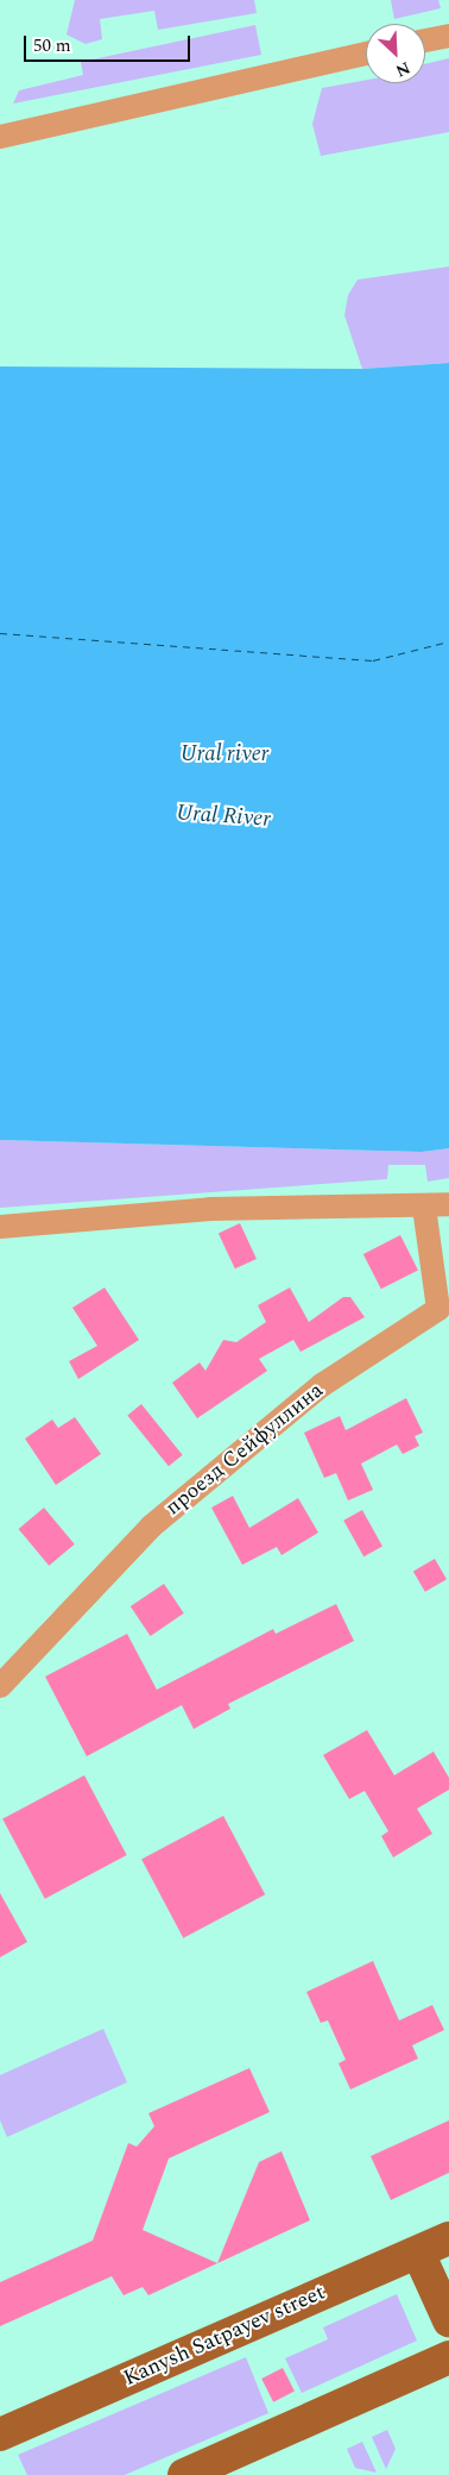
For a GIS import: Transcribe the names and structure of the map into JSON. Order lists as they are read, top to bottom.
{
  "streets": {
    "main road": ["Kanysh Satpayev street"],
    "street": ["проезд Сейфуллина"]
  },
  "water": ["Ural river", "Ural River"],
  "scale_bar": "50 m",
  "north": "bottom right"
}
